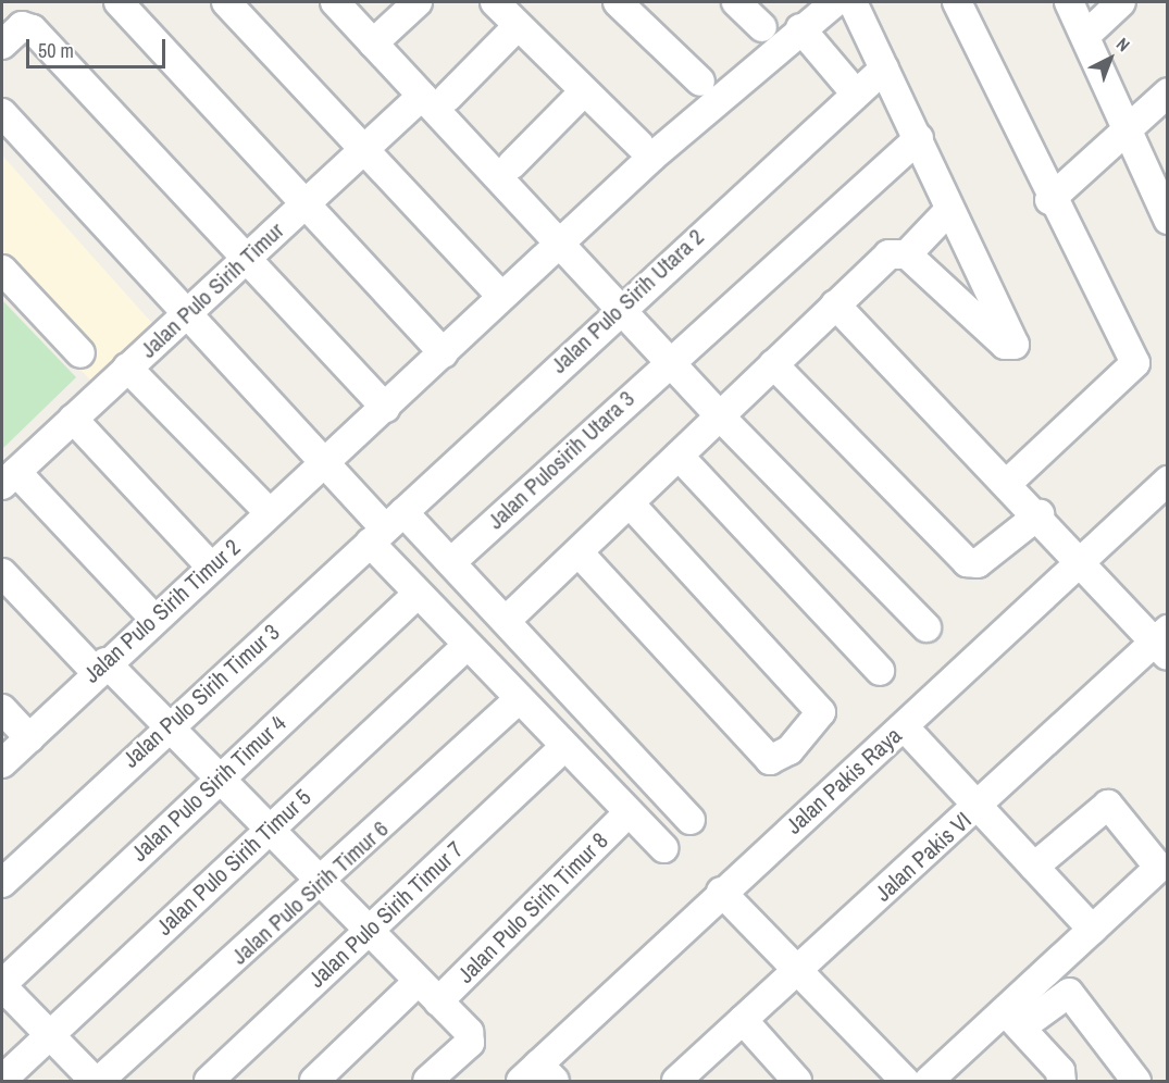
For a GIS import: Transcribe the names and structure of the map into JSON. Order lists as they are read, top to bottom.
{
  "streets": {
    "street": [
      "Jalan Pulo Sirih Timur",
      "Jalan Pulo Sirih Utara 2",
      "Jalan Pulosirih Utara 3",
      "Jalan Pulo Sirih Timur 2",
      "Jalan Pulo Sirih Timur 3",
      "Jalan Pakis Raya",
      "Jalan Pulo Sirih Timur 4",
      "Jalan Pakis VI",
      "Jalan Pulo Sirih Timur 5",
      "Jalan Pulo Sirih Timur 6",
      "Jalan Pulo Sirih Timur 8",
      "Jalan Pulo Sirih Timur 7"
    ]
  },
  "crossings": [
    ["Jalan Pulo Sirih Utara 2", "Jalan Pulo Sirih Timur 3"]
  ],
  "scale_bar": "50 m",
  "north": "top right"
}
